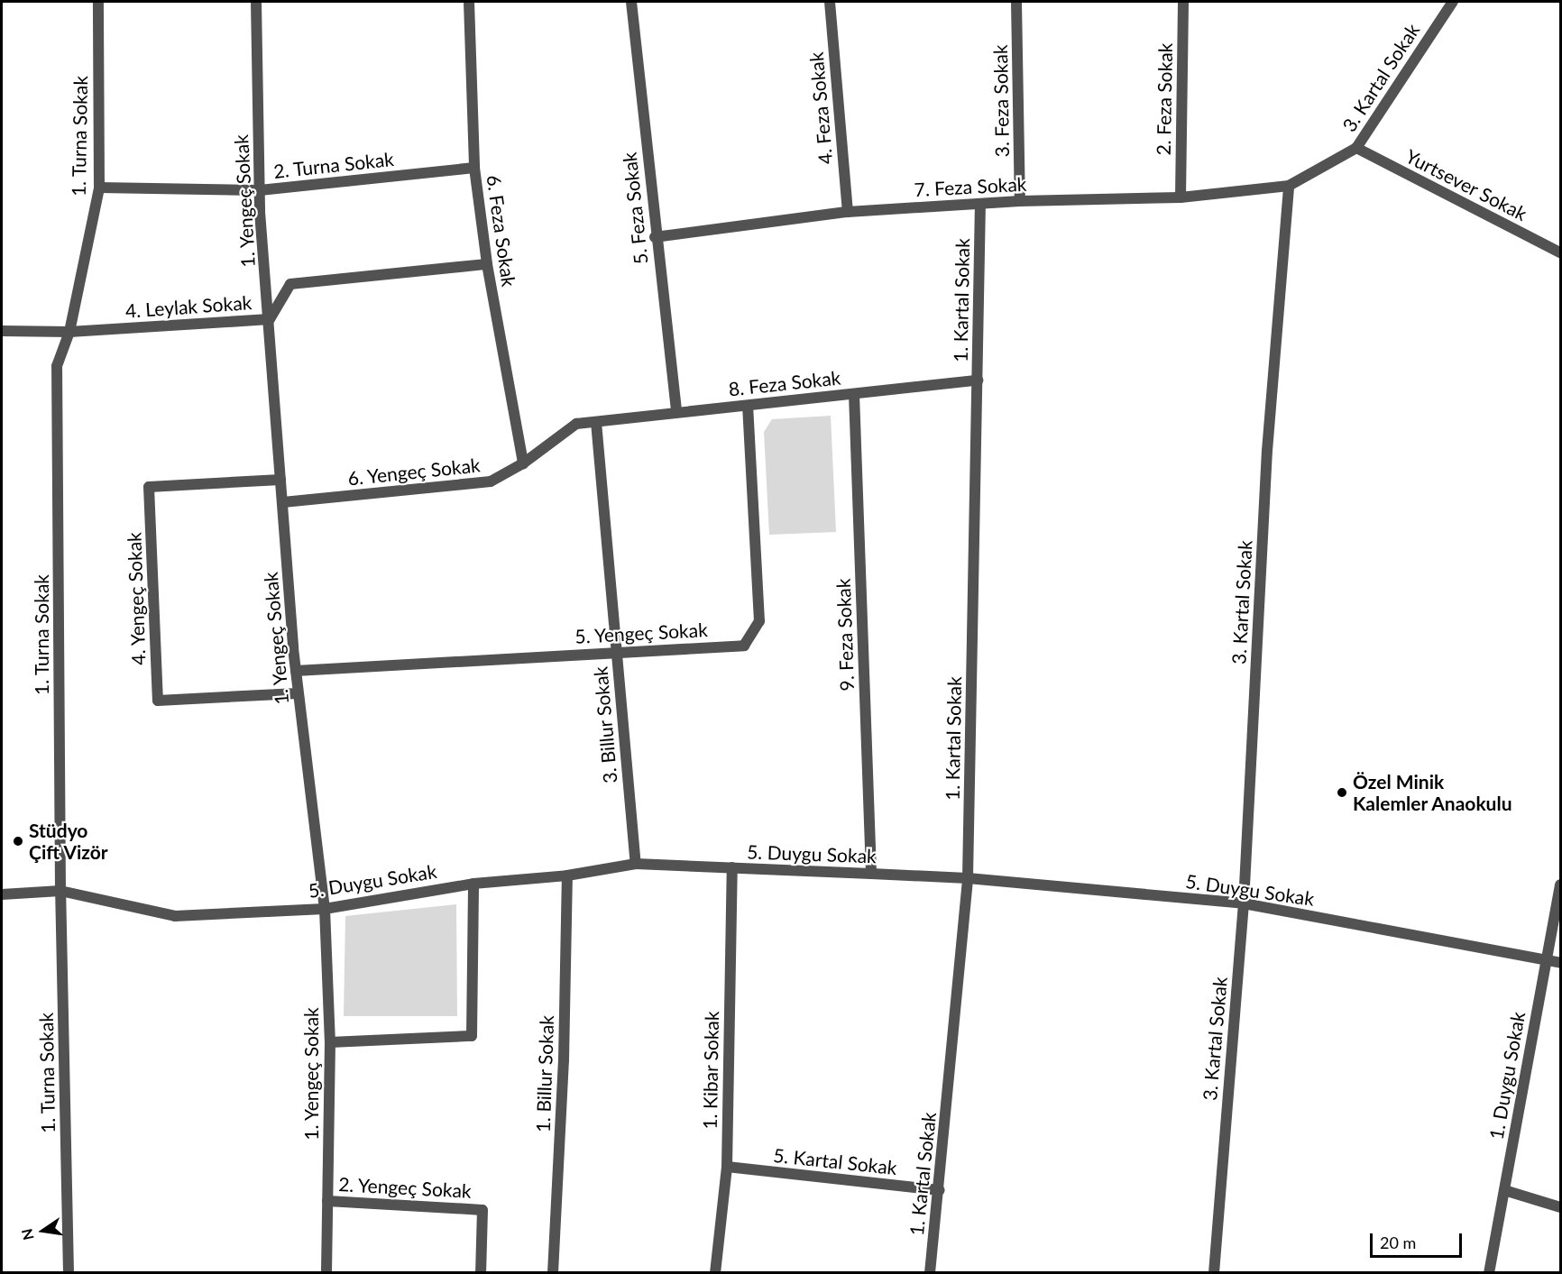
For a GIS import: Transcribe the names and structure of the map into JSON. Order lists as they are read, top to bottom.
{
  "streets": {
    "street": [
      "3. Kartal Sokak",
      "2. Feza Sokak",
      "3. Feza Sokak",
      "4. Feza Sokak",
      "1. Turna Sokak",
      "2. Turna Sokak",
      "Yurtsever Sokak",
      "7. Feza Sokak",
      "1. Yengeç Sokak",
      "5. Feza Sokak",
      "6. Feza Sokak",
      "1. Kartal Sokak",
      "4. Leylak Sokak",
      "8. Feza Sokak",
      "6. Yengeç Sokak",
      "4. Yengeç Sokak",
      "5. Yengeç Sokak",
      "9. Feza Sokak",
      "3. Billur Sokak",
      "5. Duygu Sokak",
      "1. Kibar Sokak",
      "1. Billur Sokak",
      "1. Duygu Sokak",
      "5. Kartal Sokak",
      "2. Yengeç Sokak"
    ]
  },
  "crossings": [
    ["3. Kartal Sokak", "Yurtsever Sokak"],
    ["3. Kartal Sokak", "7. Feza Sokak"],
    ["3. Kartal Sokak", "5. Duygu Sokak"],
    ["2. Feza Sokak", "7. Feza Sokak"],
    ["3. Feza Sokak", "7. Feza Sokak"],
    ["4. Feza Sokak", "7. Feza Sokak"],
    ["1. Turna Sokak", "2. Turna Sokak"],
    ["1. Turna Sokak", "4. Leylak Sokak"],
    ["1. Turna Sokak", "5. Duygu Sokak"],
    ["2. Turna Sokak", "1. Yengeç Sokak"],
    ["2. Turna Sokak", "6. Feza Sokak"],
    ["7. Feza Sokak", "5. Feza Sokak"],
    ["7. Feza Sokak", "1. Kartal Sokak"],
    ["1. Yengeç Sokak", "4. Leylak Sokak"],
    ["1. Yengeç Sokak", "6. Yengeç Sokak"],
    ["1. Yengeç Sokak", "4. Yengeç Sokak"],
    ["1. Yengeç Sokak", "5. Yengeç Sokak"],
    ["1. Yengeç Sokak", "5. Duygu Sokak"],
    ["1. Yengeç Sokak", "2. Yengeç Sokak"],
    ["5. Feza Sokak", "8. Feza Sokak"],
    ["6. Feza Sokak", "4. Leylak Sokak"],
    ["6. Feza Sokak", "6. Yengeç Sokak"],
    ["1. Kartal Sokak", "8. Feza Sokak"],
    ["1. Kartal Sokak", "5. Duygu Sokak"],
    ["1. Kartal Sokak", "5. Kartal Sokak"],
    ["8. Feza Sokak", "6. Yengeç Sokak"],
    ["8. Feza Sokak", "5. Yengeç Sokak"],
    ["8. Feza Sokak", "9. Feza Sokak"],
    ["8. Feza Sokak", "3. Billur Sokak"],
    ["6. Yengeç Sokak", "3. Billur Sokak"],
    ["5. Yengeç Sokak", "3. Billur Sokak"],
    ["9. Feza Sokak", "5. Duygu Sokak"],
    ["3. Billur Sokak", "5. Duygu Sokak"],
    ["5. Duygu Sokak", "1. Kibar Sokak"],
    ["5. Duygu Sokak", "1. Billur Sokak"],
    ["5. Duygu Sokak", "1. Duygu Sokak"],
    ["1. Kibar Sokak", "5. Kartal Sokak"]
  ],
  "places": ["Özel Minik Kalemler Anaokulu", "Stüdyo Çift Vizör"],
  "scale_bar": "20 m",
  "north": "left"
}
